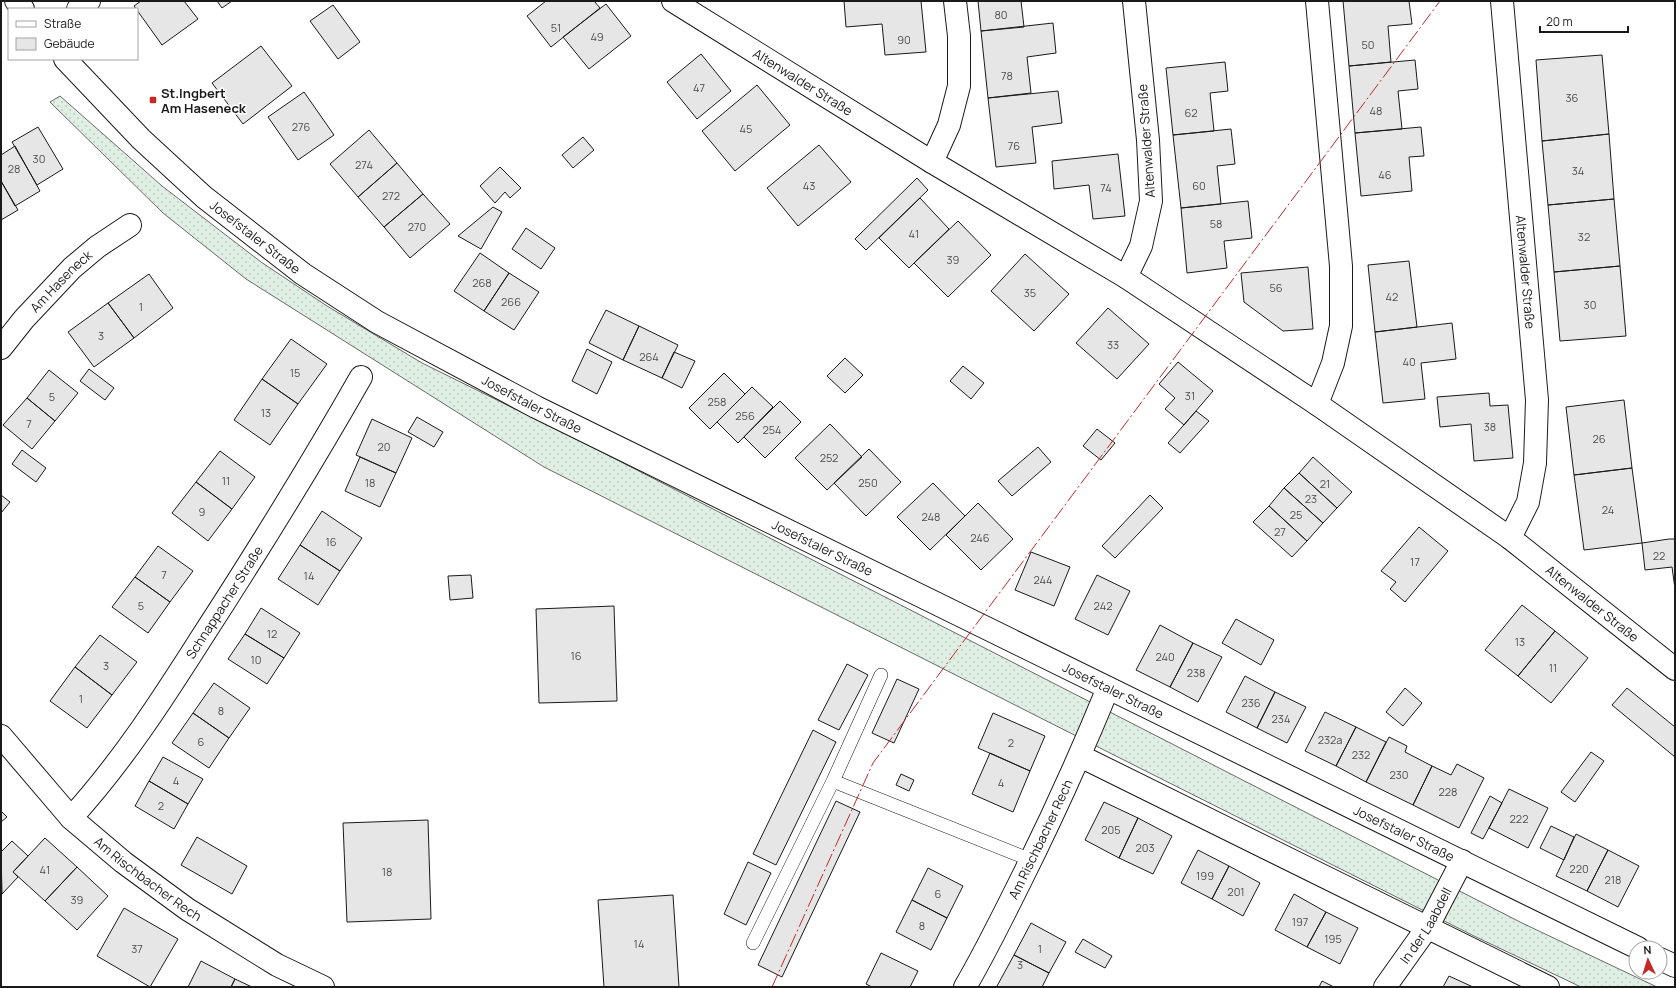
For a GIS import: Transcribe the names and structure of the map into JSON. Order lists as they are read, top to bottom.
{
  "streets": {
    "street": [
      "Altenwalder Straße",
      "Josefstaler Straße",
      "Am Haseneck",
      "Schnappacher Straße",
      "Am Rischbacher Rech",
      "In der Laabdell"
    ]
  },
  "crossings": [
    ["Josefstaler Straße", "Am Rischbacher Rech"],
    ["Josefstaler Straße", "In der Laabdell"],
    ["Schnappacher Straße", "Am Rischbacher Rech"]
  ],
  "places": {
    "transit": ["St.Ingbert Am Haseneck"]
  },
  "house_numbers": [
    "80",
    "51",
    "49",
    "90",
    "50",
    "78",
    "47",
    "36",
    "48",
    "62",
    "276",
    "45",
    "76",
    "30",
    "274",
    "28",
    "34",
    "46",
    "43",
    "60",
    "74",
    "272",
    "58",
    "270",
    "41",
    "32",
    "39",
    "268",
    "56",
    "35",
    "42",
    "266",
    "30",
    "1",
    "3",
    "33",
    "264",
    "40",
    "15",
    "31",
    "5",
    "258",
    "13",
    "256",
    "7",
    "38",
    "254",
    "26",
    "20",
    "252",
    "11",
    "18",
    "250",
    "21",
    "23",
    "24",
    "9",
    "25",
    "248",
    "27",
    "246",
    "16",
    "22",
    "17",
    "7",
    "14",
    "244",
    "5",
    "242",
    "12",
    "13",
    "16",
    "240",
    "10",
    "3",
    "11",
    "238",
    "1",
    "236",
    "8",
    "234",
    "232a",
    "6",
    "2",
    "232",
    "230",
    "4",
    "4",
    "228",
    "2",
    "222",
    "205",
    "203",
    "220",
    "41",
    "18",
    "199",
    "218",
    "201",
    "6",
    "39",
    "197",
    "8",
    "195",
    "14",
    "37",
    "1",
    "3"
  ],
  "legend": ["Straße", "Gebäude"],
  "scale_bar": "20 m",
  "north": "top"
}
